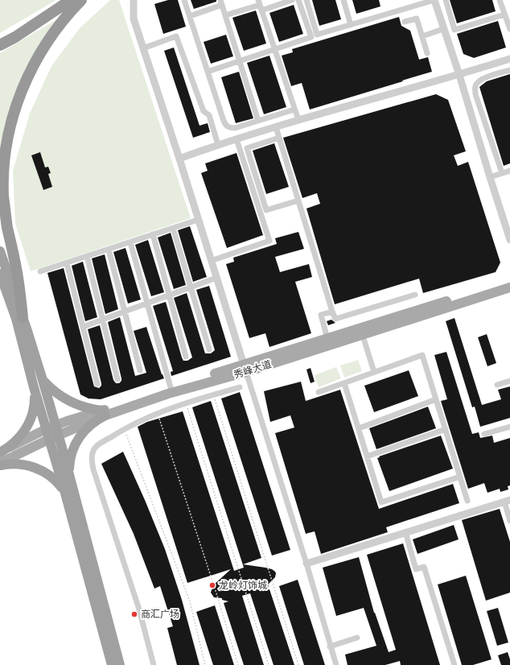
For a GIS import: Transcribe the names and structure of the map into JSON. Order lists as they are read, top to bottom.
{
  "streets": {
    "main road": ["秀峰大道"]
  },
  "places": ["龙岭灯饰城", "商汇广场"]
}
